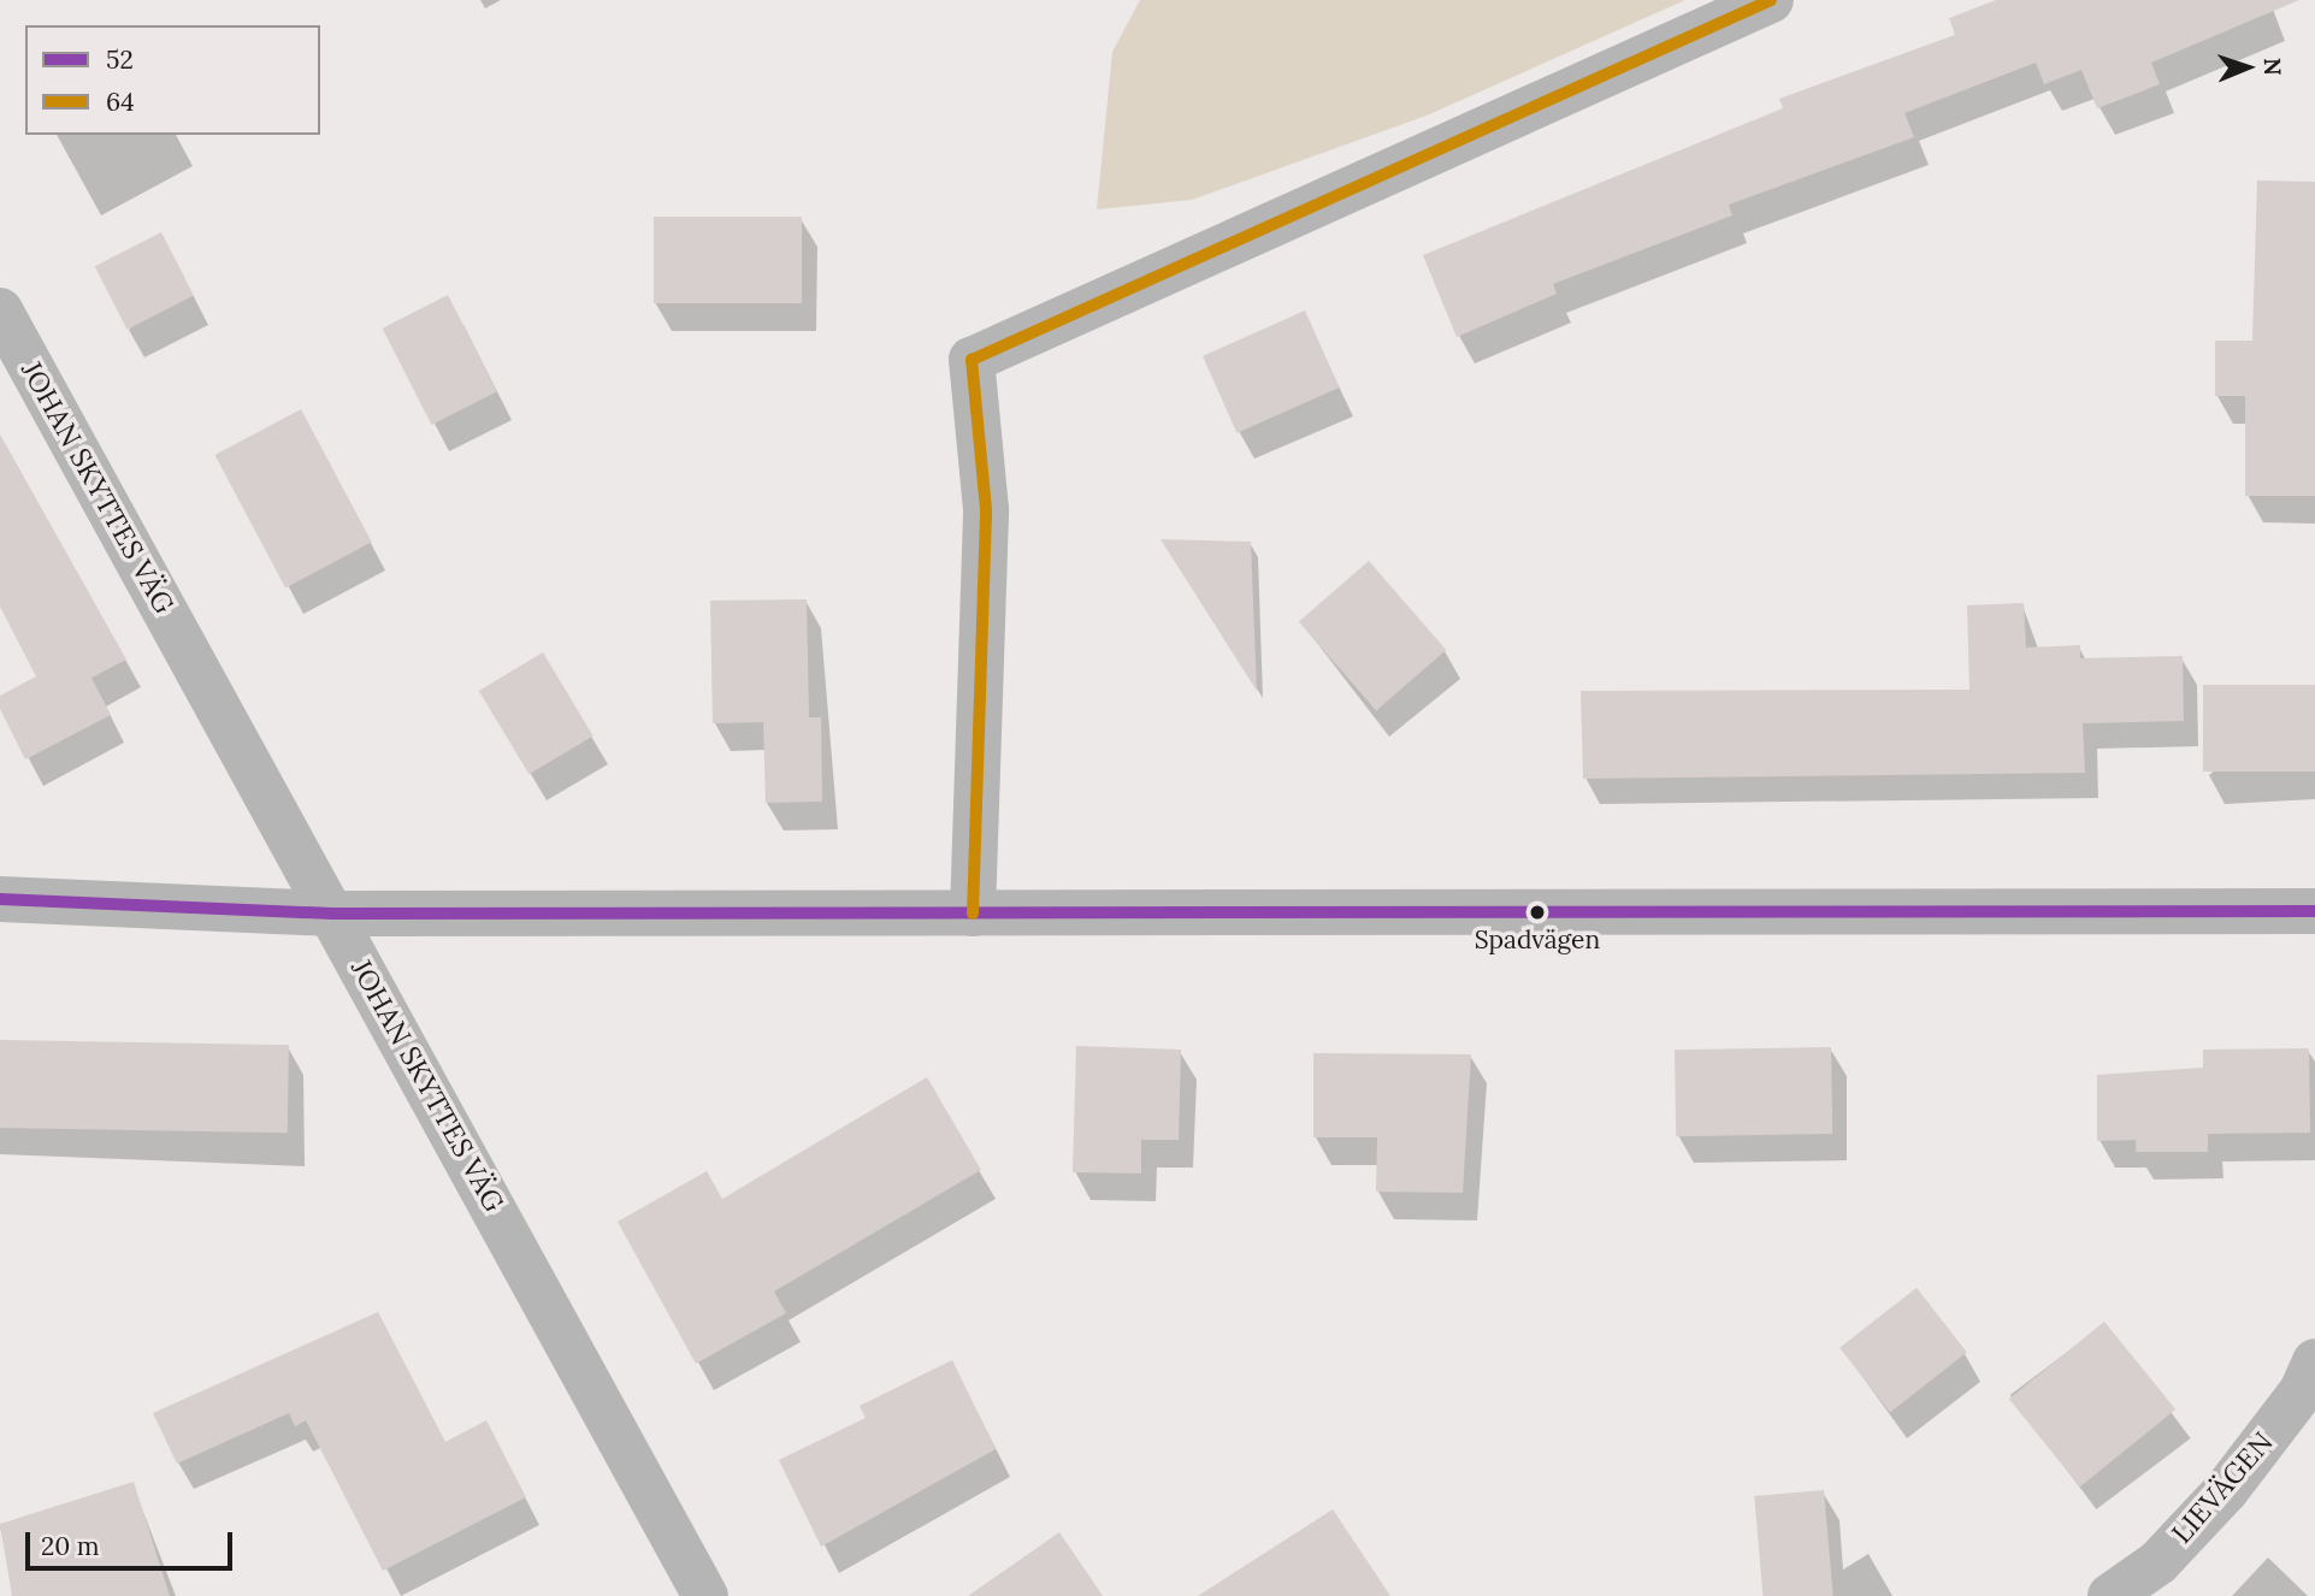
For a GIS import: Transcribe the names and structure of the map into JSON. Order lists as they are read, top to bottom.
{
  "streets": {
    "street": ["JOHAN SKYTTES VÄG", "LIEVÄGEN"]
  },
  "places": ["Spadvägen"],
  "lines": ["transit line 64", "transit line 52"],
  "legend": ["52", "64"],
  "scale_bar": "20 m",
  "north": "right"
}
